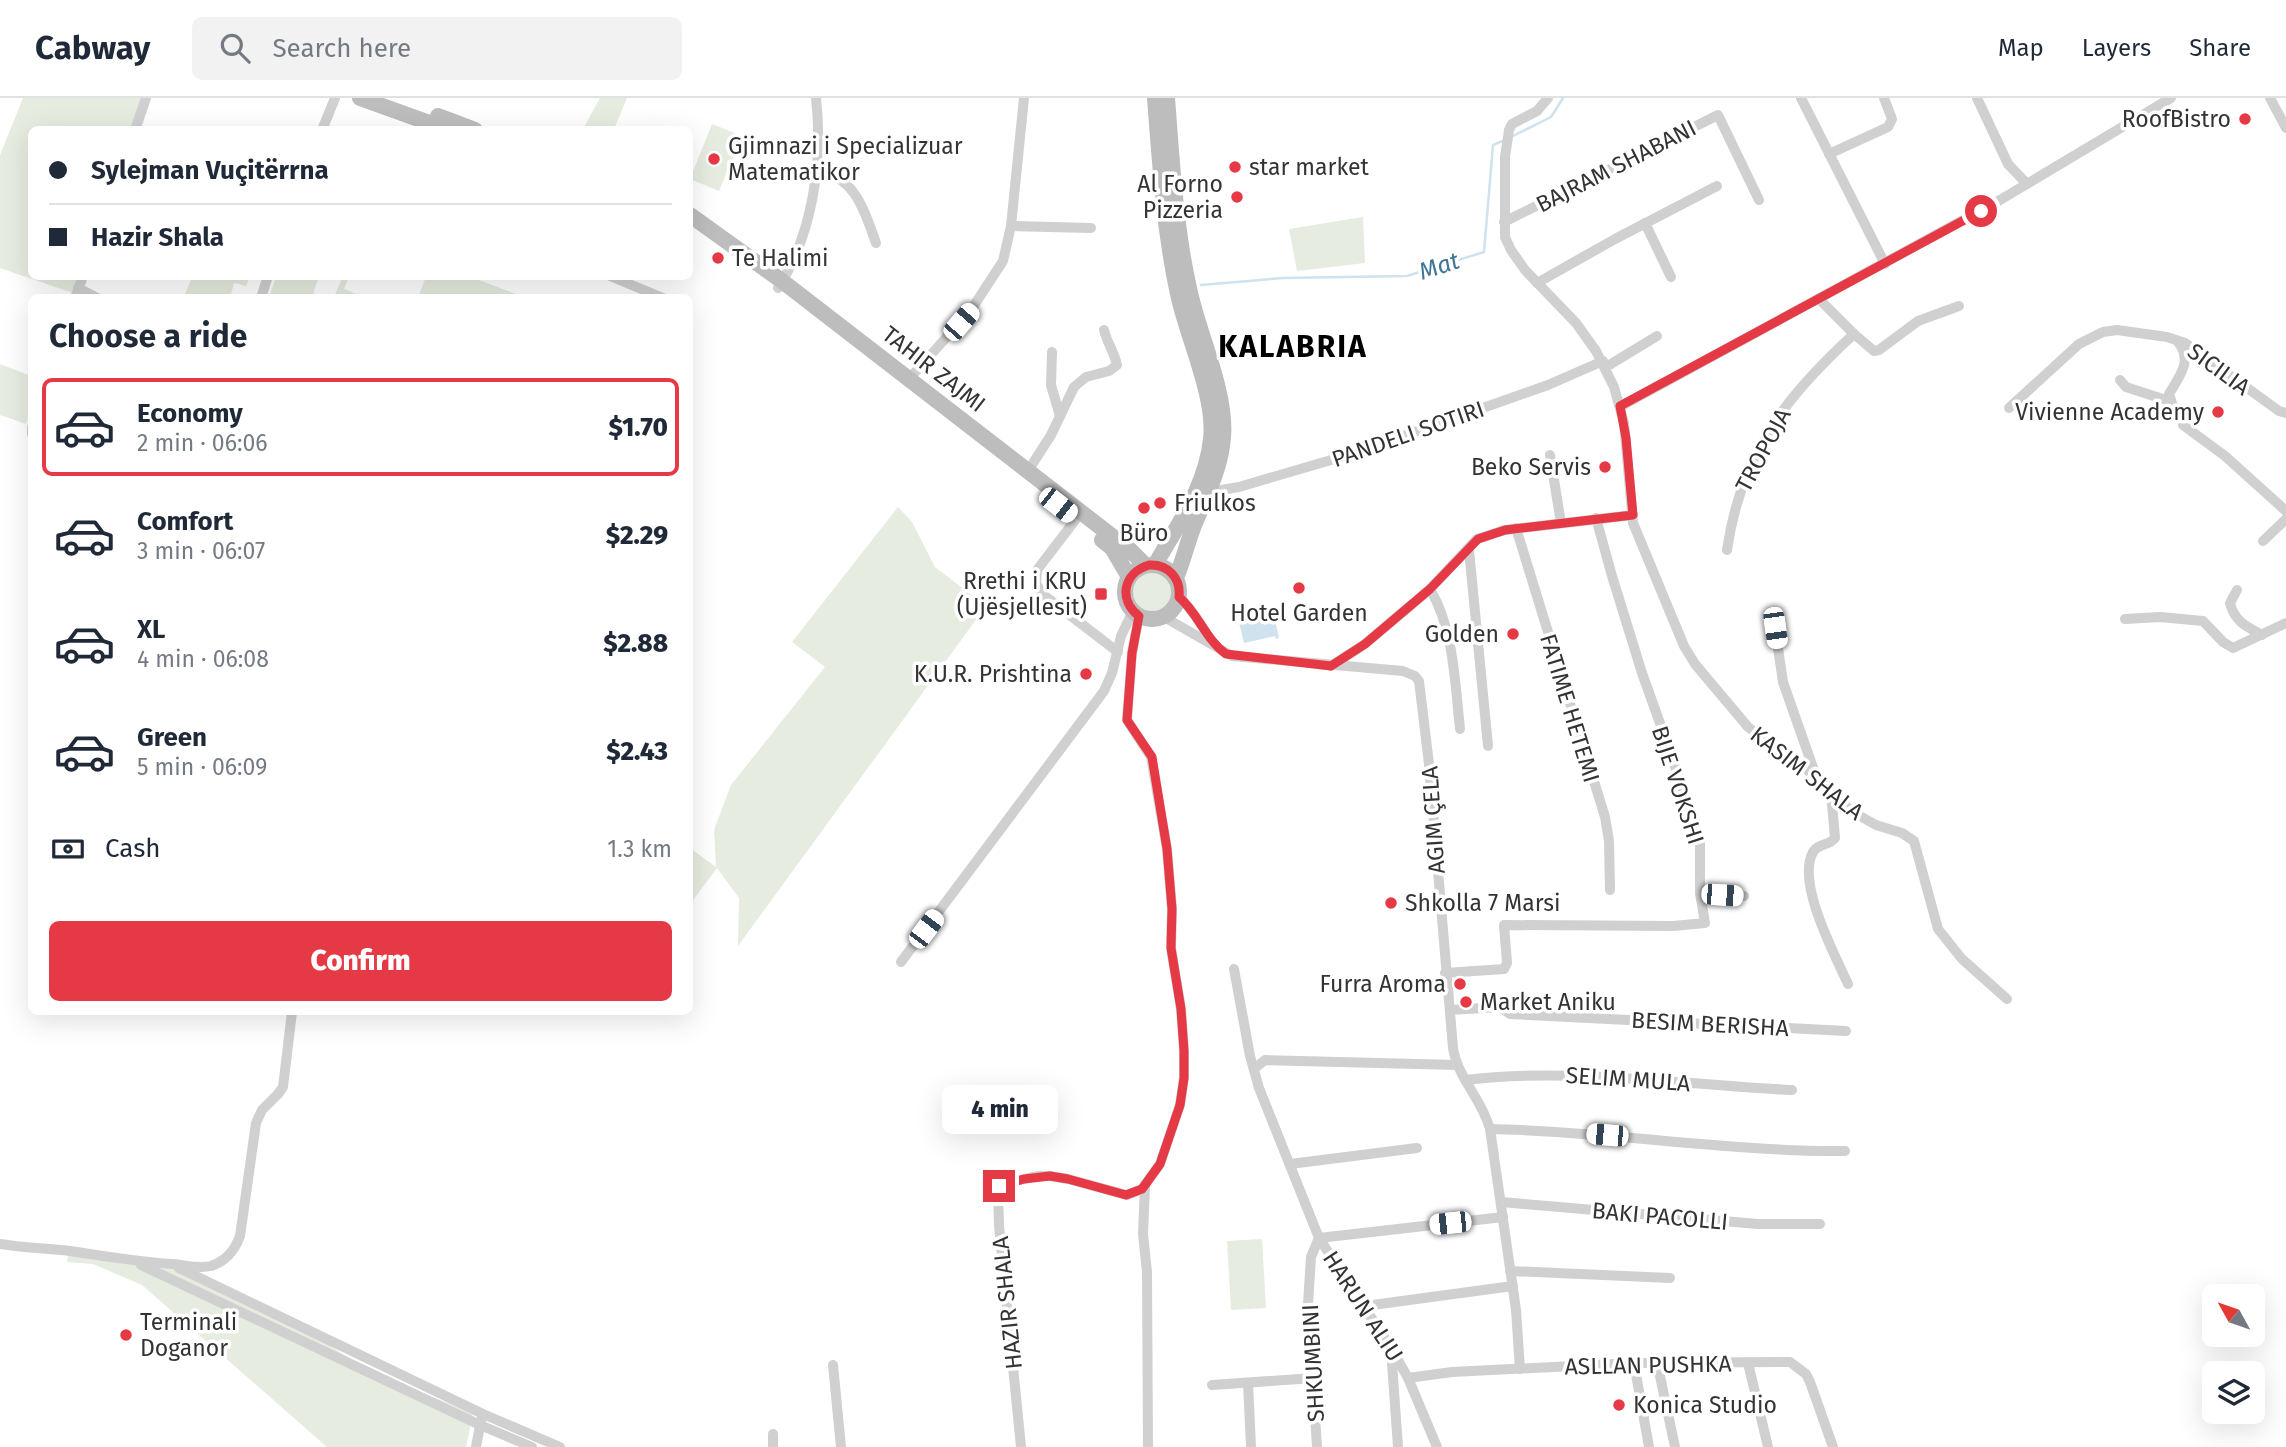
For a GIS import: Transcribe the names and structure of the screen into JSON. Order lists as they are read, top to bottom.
{
  "streets": {
    "street": [
      "BAJRAM SHABANI",
      "TAHIR ZAJMI",
      "SICILIA",
      "PANDELI SOTIRI",
      "TROPOJA",
      "FATIME HETEMI",
      "KASIM SHALA",
      "BIJE VOKSHI",
      "AGIM ÇELA",
      "BESIM BERISHA",
      "SELIM MULA",
      "BAKI PACOLLI",
      "HAZIR SHALA",
      "HARUN ALIU",
      "SHKUMBINI",
      "ASLLAN PUSHKA"
    ]
  },
  "crossings": [
    ["BAJRAM SHABANI", "KASIM SHALA"],
    ["TAHIR ZAJMI", "AGIM ÇELA"],
    ["PANDELI SOTIRI", "KASIM SHALA"],
    ["BIJE VOKSHI", "AGIM ÇELA"],
    ["AGIM ÇELA", "BESIM BERISHA"],
    ["AGIM ÇELA", "SELIM MULA"],
    ["AGIM ÇELA", "BAKI PACOLLI"],
    ["AGIM ÇELA", "ASLLAN PUSHKA"],
    ["HARUN ALIU", "SHKUMBINI"],
    ["HARUN ALIU", "ASLLAN PUSHKA"]
  ],
  "districts": ["KALABRIA"],
  "water": ["Mat"],
  "places": {
    "other": [
      "RoofBistro",
      "Gjimnazi i Specializuar Matematikor",
      "star market",
      "Al Forno Pizzeria",
      "Te Halimi",
      "Vivienne Academy",
      "Beko Servis",
      "Friulkos",
      "Büro",
      "Hotel Garden",
      "Golden",
      "K.U.R. Prishtina",
      "Shkolla 7 Marsi",
      "Furra Aroma",
      "Market Aniku",
      "Terminali Doganor",
      "Konica Studio"
    ],
    "transit": ["Rrethi i KRU (Ujësjellesit)"]
  },
  "north": "top left",
  "page": {
    "header": "Cabway",
    "search": "Search here",
    "nav": ["Map", "Layers", "Share"],
    "banner": ["Sylejman Vuçitërrna", "Hazir Shala"],
    "heading": "Choose a ride",
    "list": [
      {
        "name": "Economy",
        "note": "2 min · 06:06",
        "value": "$1.70"
      },
      {
        "name": "Comfort",
        "note": "3 min · 06:07",
        "value": "$2.29"
      },
      {
        "name": "XL",
        "note": "4 min · 06:08",
        "value": "$2.88"
      },
      {
        "name": "Green",
        "note": "5 min · 06:09",
        "value": "$2.43"
      }
    ],
    "pay": ["Cash", "1.3 km"],
    "buttons": "Confirm",
    "bubble": "4 min"
  }
}
